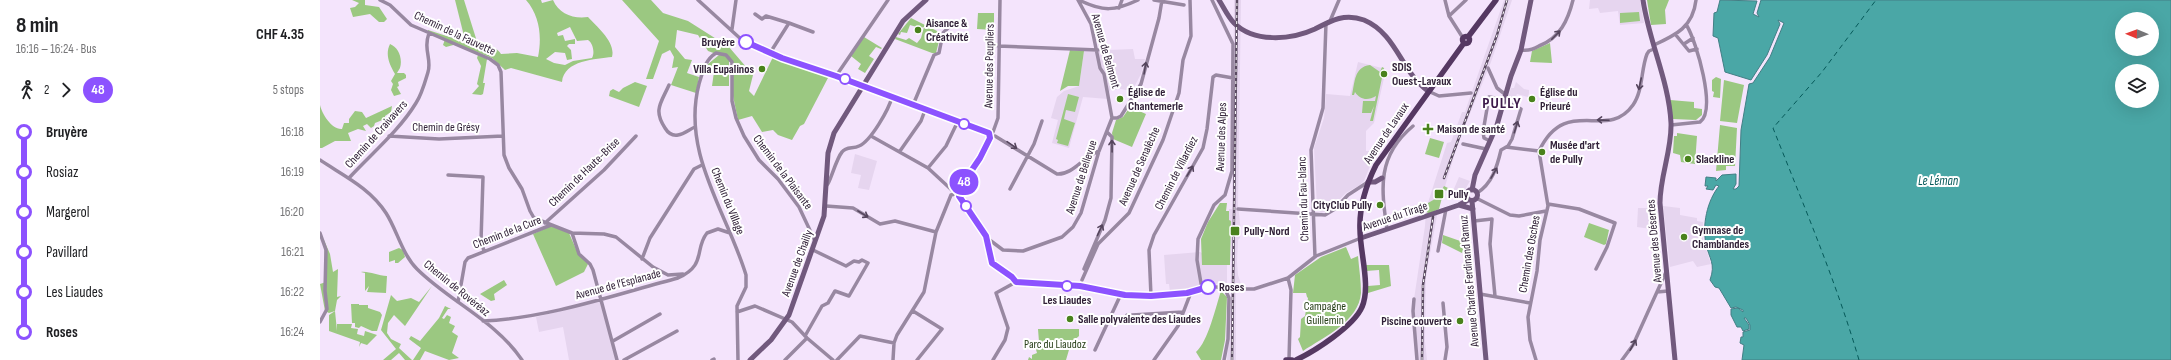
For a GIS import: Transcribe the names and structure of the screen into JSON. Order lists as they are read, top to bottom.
{
  "streets": {
    "main road": ["Avenue de Lavaux"],
    "street": [
      "Chemin de la Fauvette",
      "Avenue de Belmont",
      "Avenue des Peupliers",
      "Chemin de Grésy",
      "Chemin de Craivavers",
      "Avenue des Alpes",
      "Avenue de Senalèche",
      "Chemin de Haute-Brise",
      "Chemin de la Plaisante",
      "Chemin de Villardiez",
      "Avenue de Bellevue",
      "Chemin du Fau-blanc",
      "Chemin du Village",
      "Avenue du Tirage",
      "Chemin de la Cure",
      "Avenue des Désertes",
      "Chemin des Osches",
      "Avenue de Chailly",
      "Avenue Charles Ferdinand Ramuz",
      "Avenue de l'Esplanade",
      "Chemin de Rovéréaz"
    ]
  },
  "crossings": [
    ["Chemin de la Fauvette", "Chemin de Grésy"],
    ["Chemin de la Fauvette", "Chemin de Craivavers"],
    ["Chemin de la Fauvette", "Chemin de Haute-Brise"],
    ["Chemin de la Fauvette", "Chemin de la Cure"],
    ["Chemin de la Fauvette", "Avenue de l'Esplanade"],
    ["Avenue de Belmont", "Avenue de Bellevue"],
    ["Chemin de Grésy", "Chemin de Craivavers"],
    ["Avenue de Lavaux", "Avenue du Tirage"],
    ["Chemin de Craivavers", "Chemin de Rovéréaz"],
    ["Avenue des Alpes", "Chemin de Villardiez"],
    ["Chemin de la Plaisante", "Chemin du Village"],
    ["Chemin de la Plaisante", "Avenue de Chailly"],
    ["Avenue du Tirage", "Avenue Charles Ferdinand Ramuz"],
    ["Chemin de la Cure", "Chemin de Rovéréaz"],
    ["Avenue de l'Esplanade", "Chemin de Rovéréaz"]
  ],
  "one_way": ["Chemin de Villardiez"],
  "districts": ["PULLY"],
  "water": ["Le Léman"],
  "parks": ["Campagne Guillemin", "Parc du Liaudoz"],
  "places": {
    "other": [
      "Aisance & Créativité",
      "Bruyère",
      "Villa Eupalinos",
      "SDIS Ouest-Lavaux",
      "Église de Chantemerle",
      "Église du Prieuré",
      "Musée d'art de Pully",
      "Slackline",
      "CityClub Pully",
      "Gymnase de Chamblandes",
      "Les Liaudes",
      "Roses",
      "Salle polyvalente des Liaudes",
      "Piscine couverte"
    ],
    "health": ["Maison de santé"],
    "transit": ["Pully", "Pully-Nord"]
  },
  "lines": ["bus line 48"],
  "north": "left",
  "page": {
    "heading": ["8 min", "16:16 – 16:24 · Bus", "CHF 4.35"],
    "on_map": "48",
    "legs": ["2", "48", "5 stops"],
    "list": [
      {
        "name": "Bruyère",
        "value": "16:18"
      },
      {
        "name": "Rosiaz",
        "value": "16:19"
      },
      {
        "name": "Margerol",
        "value": "16:20"
      },
      {
        "name": "Pavillard",
        "value": "16:21"
      },
      {
        "name": "Les Liaudes",
        "value": "16:22"
      },
      {
        "name": "Roses",
        "value": "16:24"
      }
    ]
  }
}
